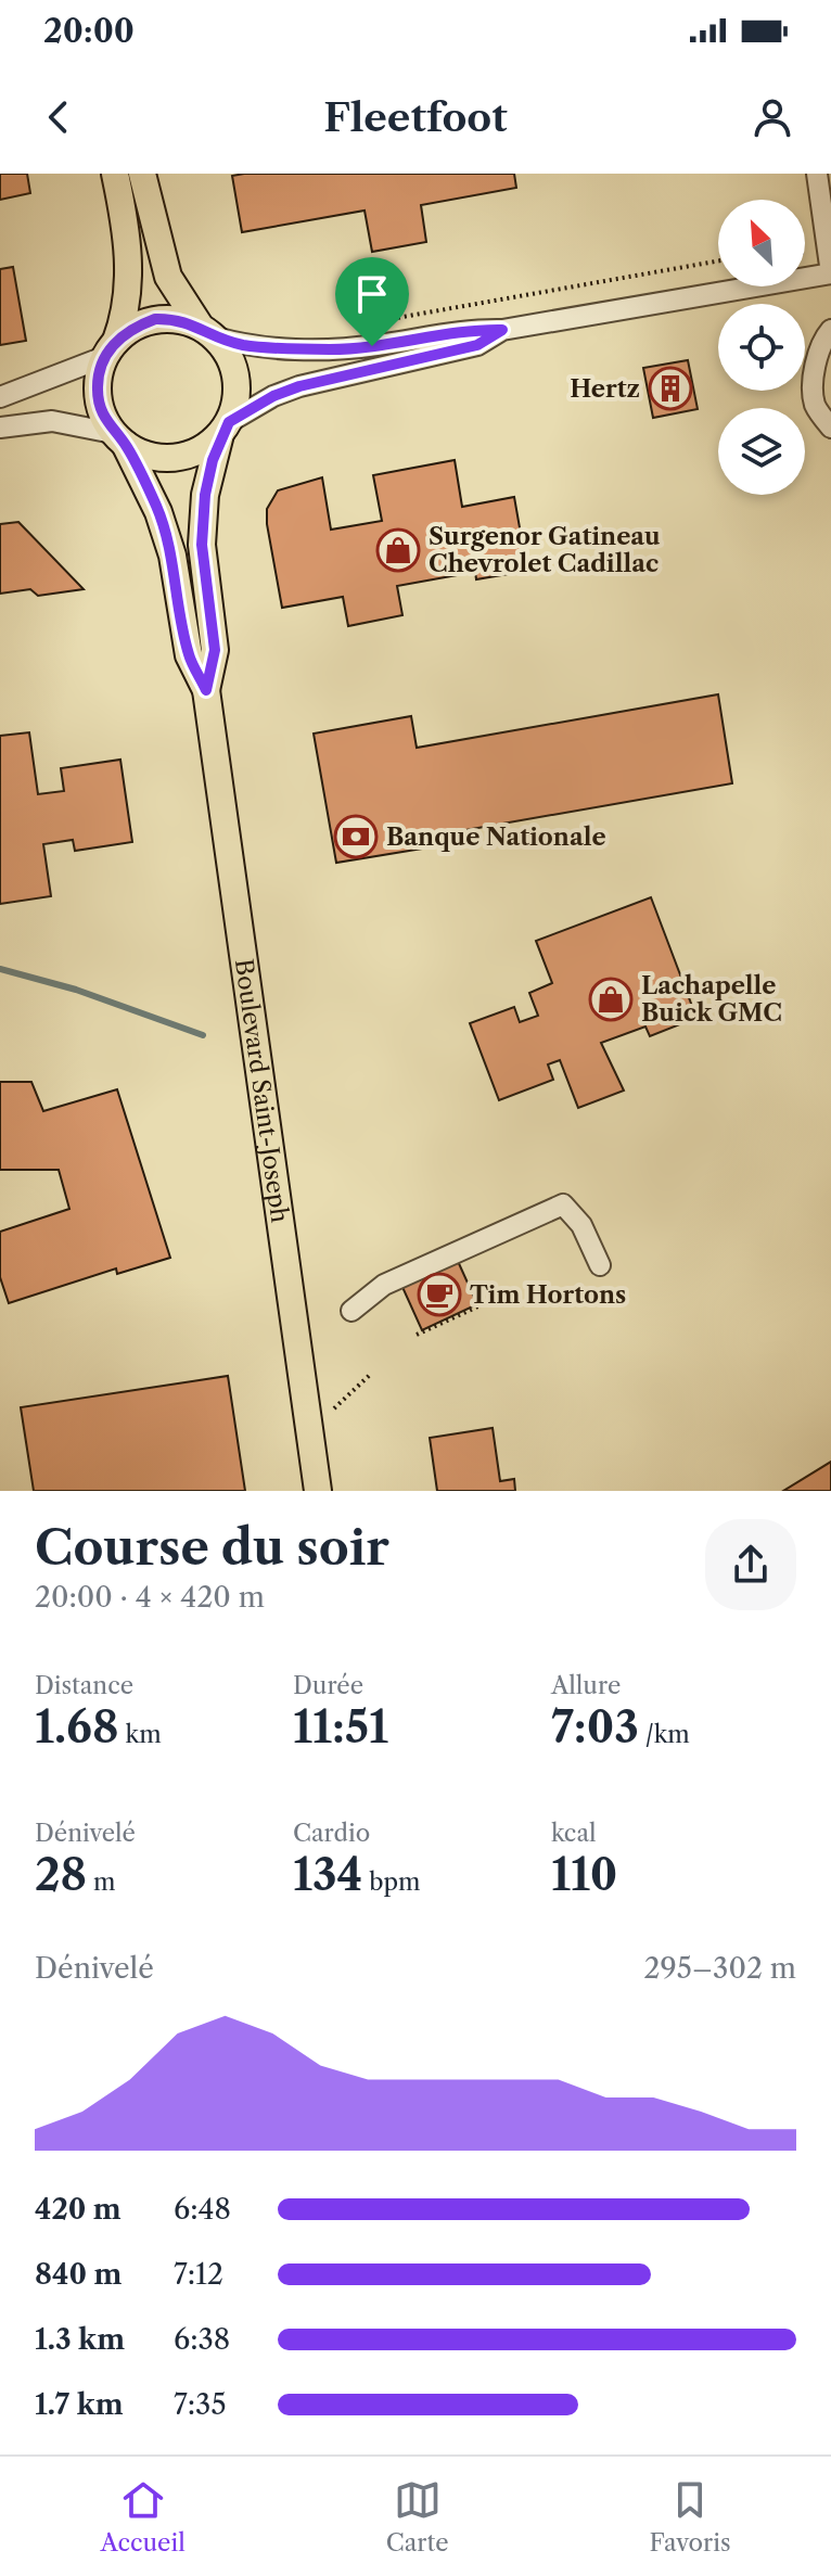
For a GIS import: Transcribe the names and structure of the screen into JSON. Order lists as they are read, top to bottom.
{
  "streets": {
    "main road": ["Boulevard Saint-Joseph"]
  },
  "places": {
    "building": ["Hertz"],
    "shop": ["Surgenor Gatineau Chevrolet Cadillac", "Lachapelle Buick GMC"],
    "bank": ["Banque Nationale"],
    "cafe": ["Tim Hortons"]
  },
  "north": "top left",
  "page": {
    "status": "20:00",
    "header": "Fleetfoot",
    "heading": ["Course du soir", "20:00 · 4 × 420 m"],
    "stats": [
      ["Distance", "1.68 km"],
      ["Durée", "11:51"],
      ["Allure", "7:03 /km"],
      ["Dénivelé", "28 m"],
      ["Cardio", "134 bpm"],
      ["kcal", "110"]
    ],
    "chart": ["Dénivelé", "295–302 m"],
    "list": [
      {
        "name": "420 m",
        "note": "6:48"
      },
      {
        "name": "840 m",
        "note": "7:12"
      },
      {
        "name": "1.3 km",
        "note": "6:38"
      },
      {
        "name": "1.7 km",
        "note": "7:35"
      }
    ],
    "tabs": ["Accueil", "Carte", "Favoris"]
  }
}
